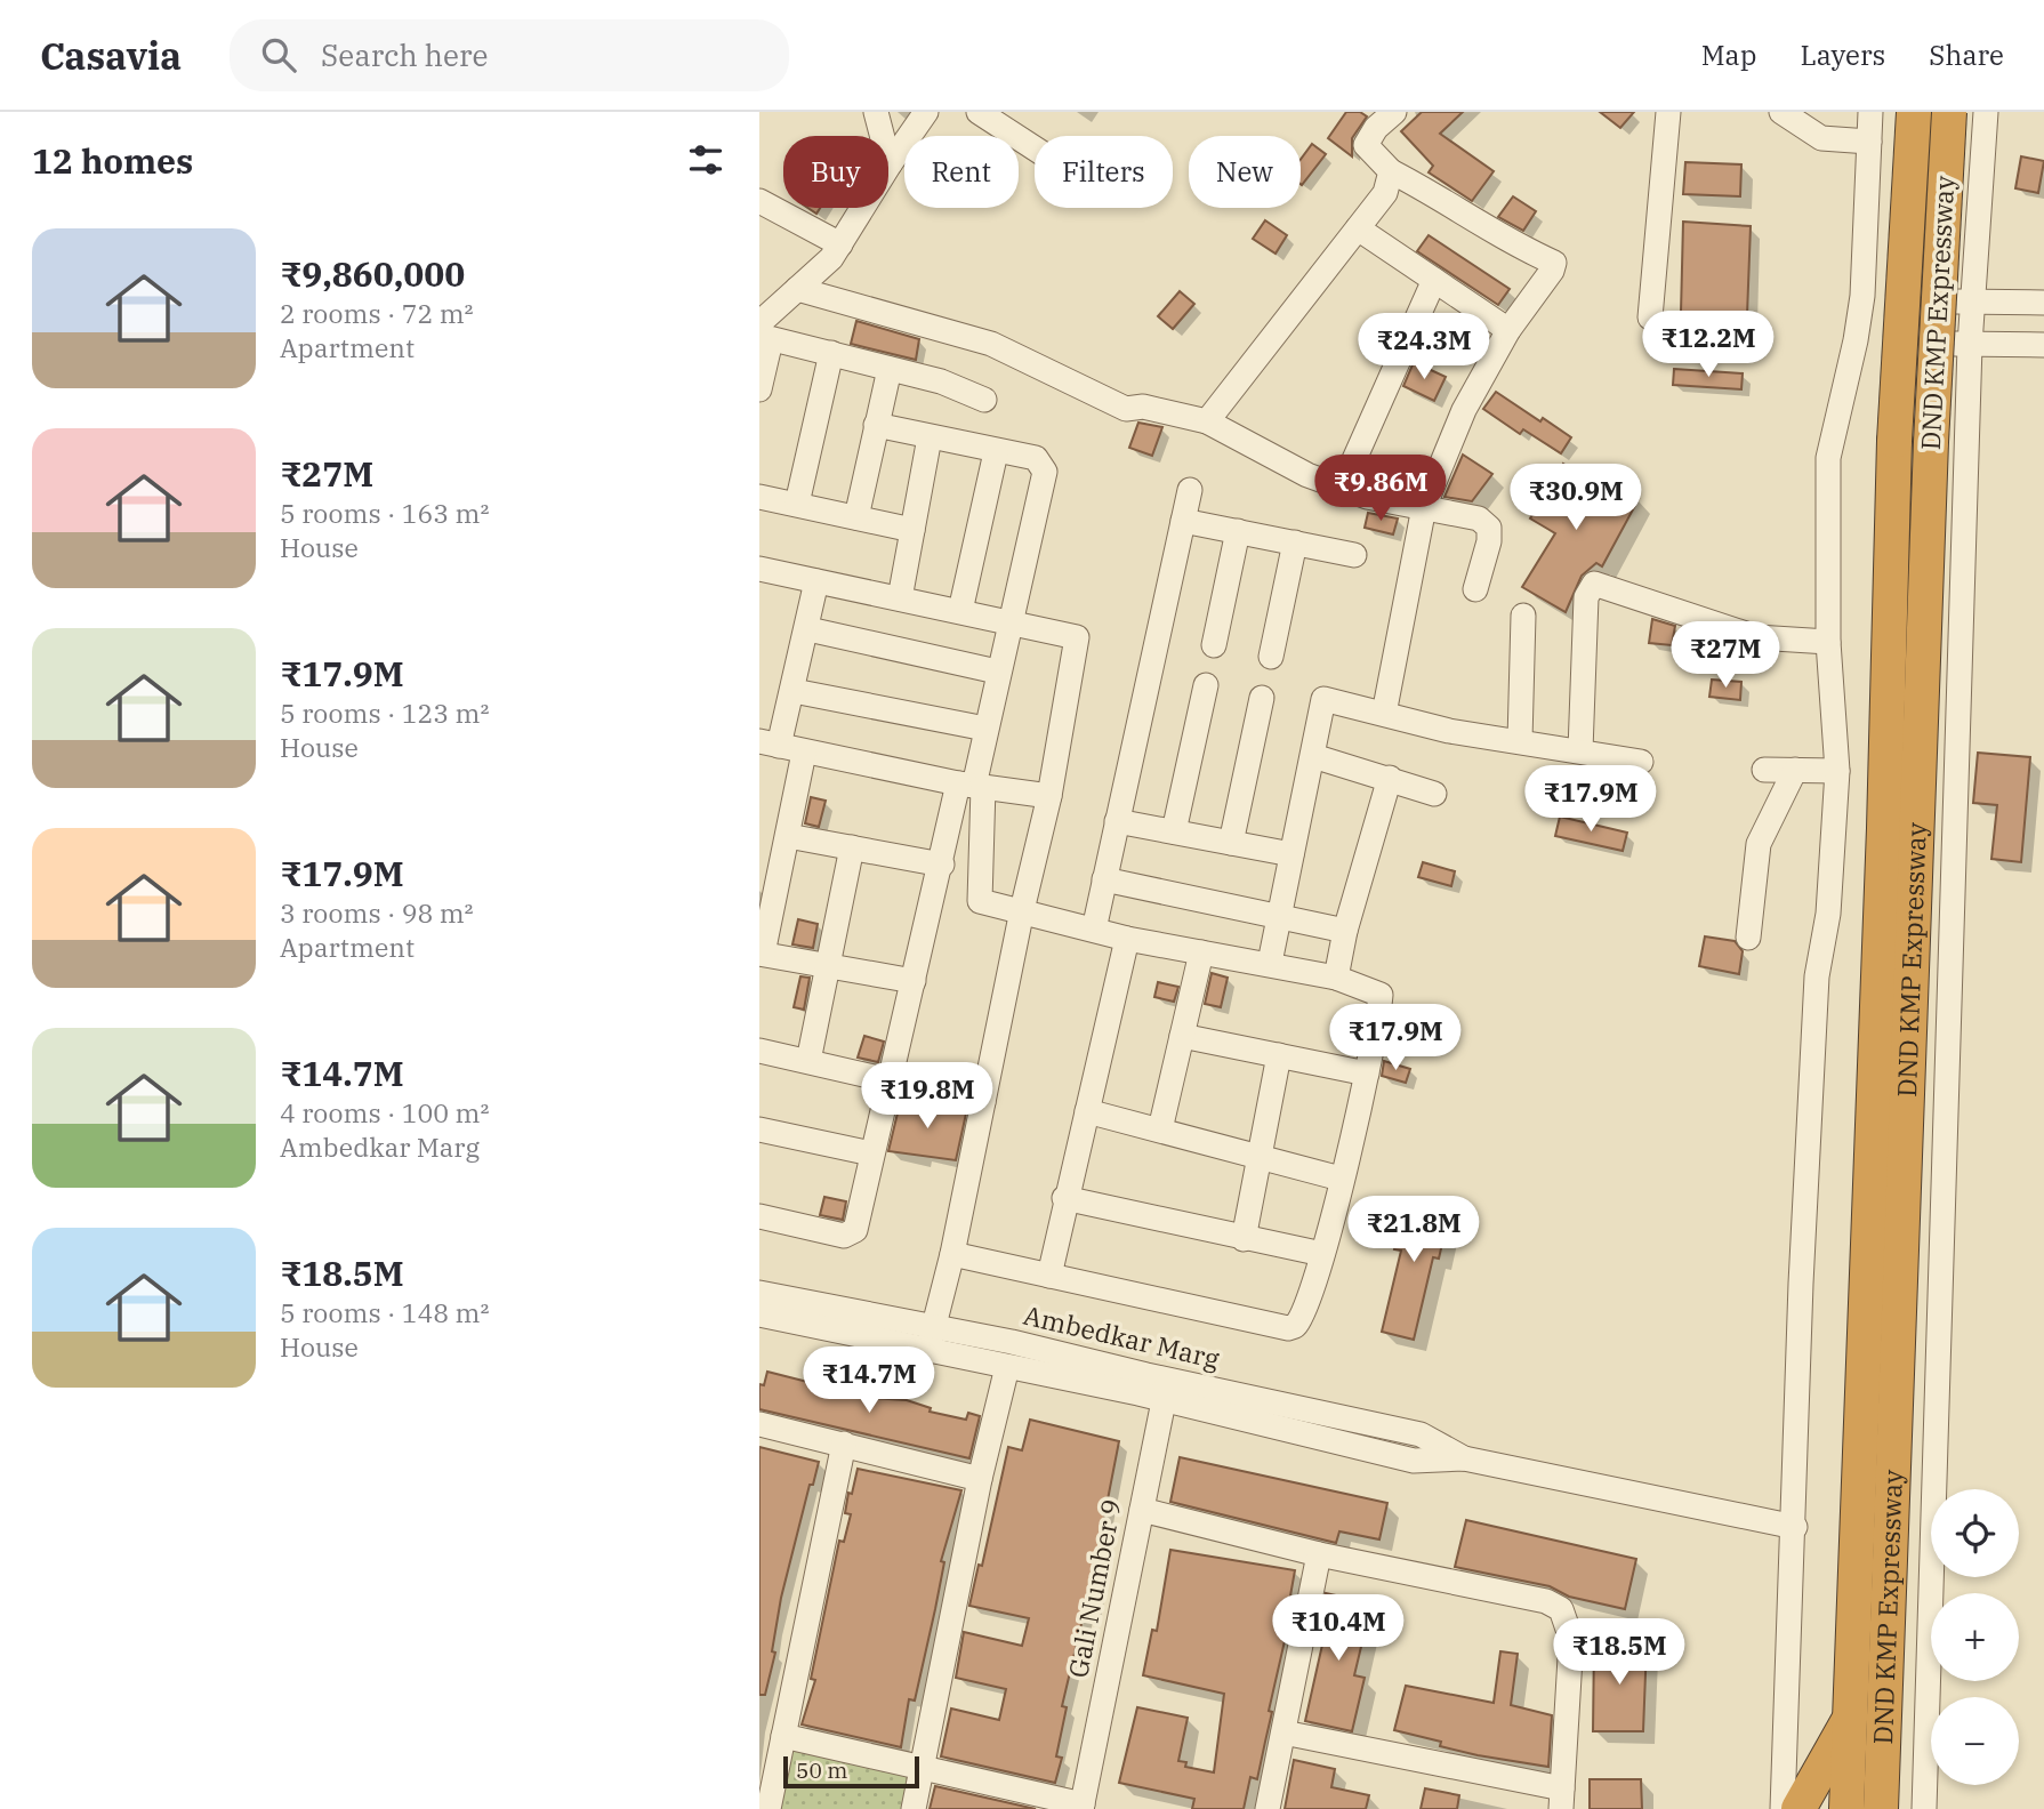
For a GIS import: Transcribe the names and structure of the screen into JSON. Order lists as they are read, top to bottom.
{
  "streets": {
    "highway": ["DND KMP Expressway"],
    "street": ["Ambedkar Marg", "Gali Number 9"]
  },
  "crossings": [
    ["Ambedkar Marg", "Gali Number 9"]
  ],
  "scale_bar": "50 m",
  "page": {
    "header": "Casavia",
    "search": "Search here",
    "nav": ["Map", "Layers", "Share"],
    "heading": "12 homes",
    "chip": [
      "Buy",
      "Rent",
      "Filters",
      "New"
    ],
    "list": [
      {
        "name": "₹9,860,000",
        "note": "2 rooms · 72 m² · Apartment"
      },
      {
        "name": "₹27M",
        "note": "5 rooms · 163 m² · House"
      },
      {
        "name": "₹17.9M",
        "note": "5 rooms · 123 m² · House"
      },
      {
        "name": "₹17.9M",
        "note": "3 rooms · 98 m² · Apartment"
      },
      {
        "name": "₹14.7M",
        "note": "4 rooms · 100 m² · Ambedkar Marg"
      },
      {
        "name": "₹18.5M",
        "note": "5 rooms · 148 m² · House"
      }
    ],
    "price": [
      "₹12.2M",
      "₹24.3M",
      "₹9.86M",
      "₹30.9M",
      "₹27M",
      "₹17.9M",
      "₹17.9M",
      "₹19.8M",
      "₹21.8M",
      "₹14.7M",
      "₹10.4M",
      "₹18.5M"
    ],
    "map_buttons": ["+", "−"],
    "scale": "50 m"
  }
}
